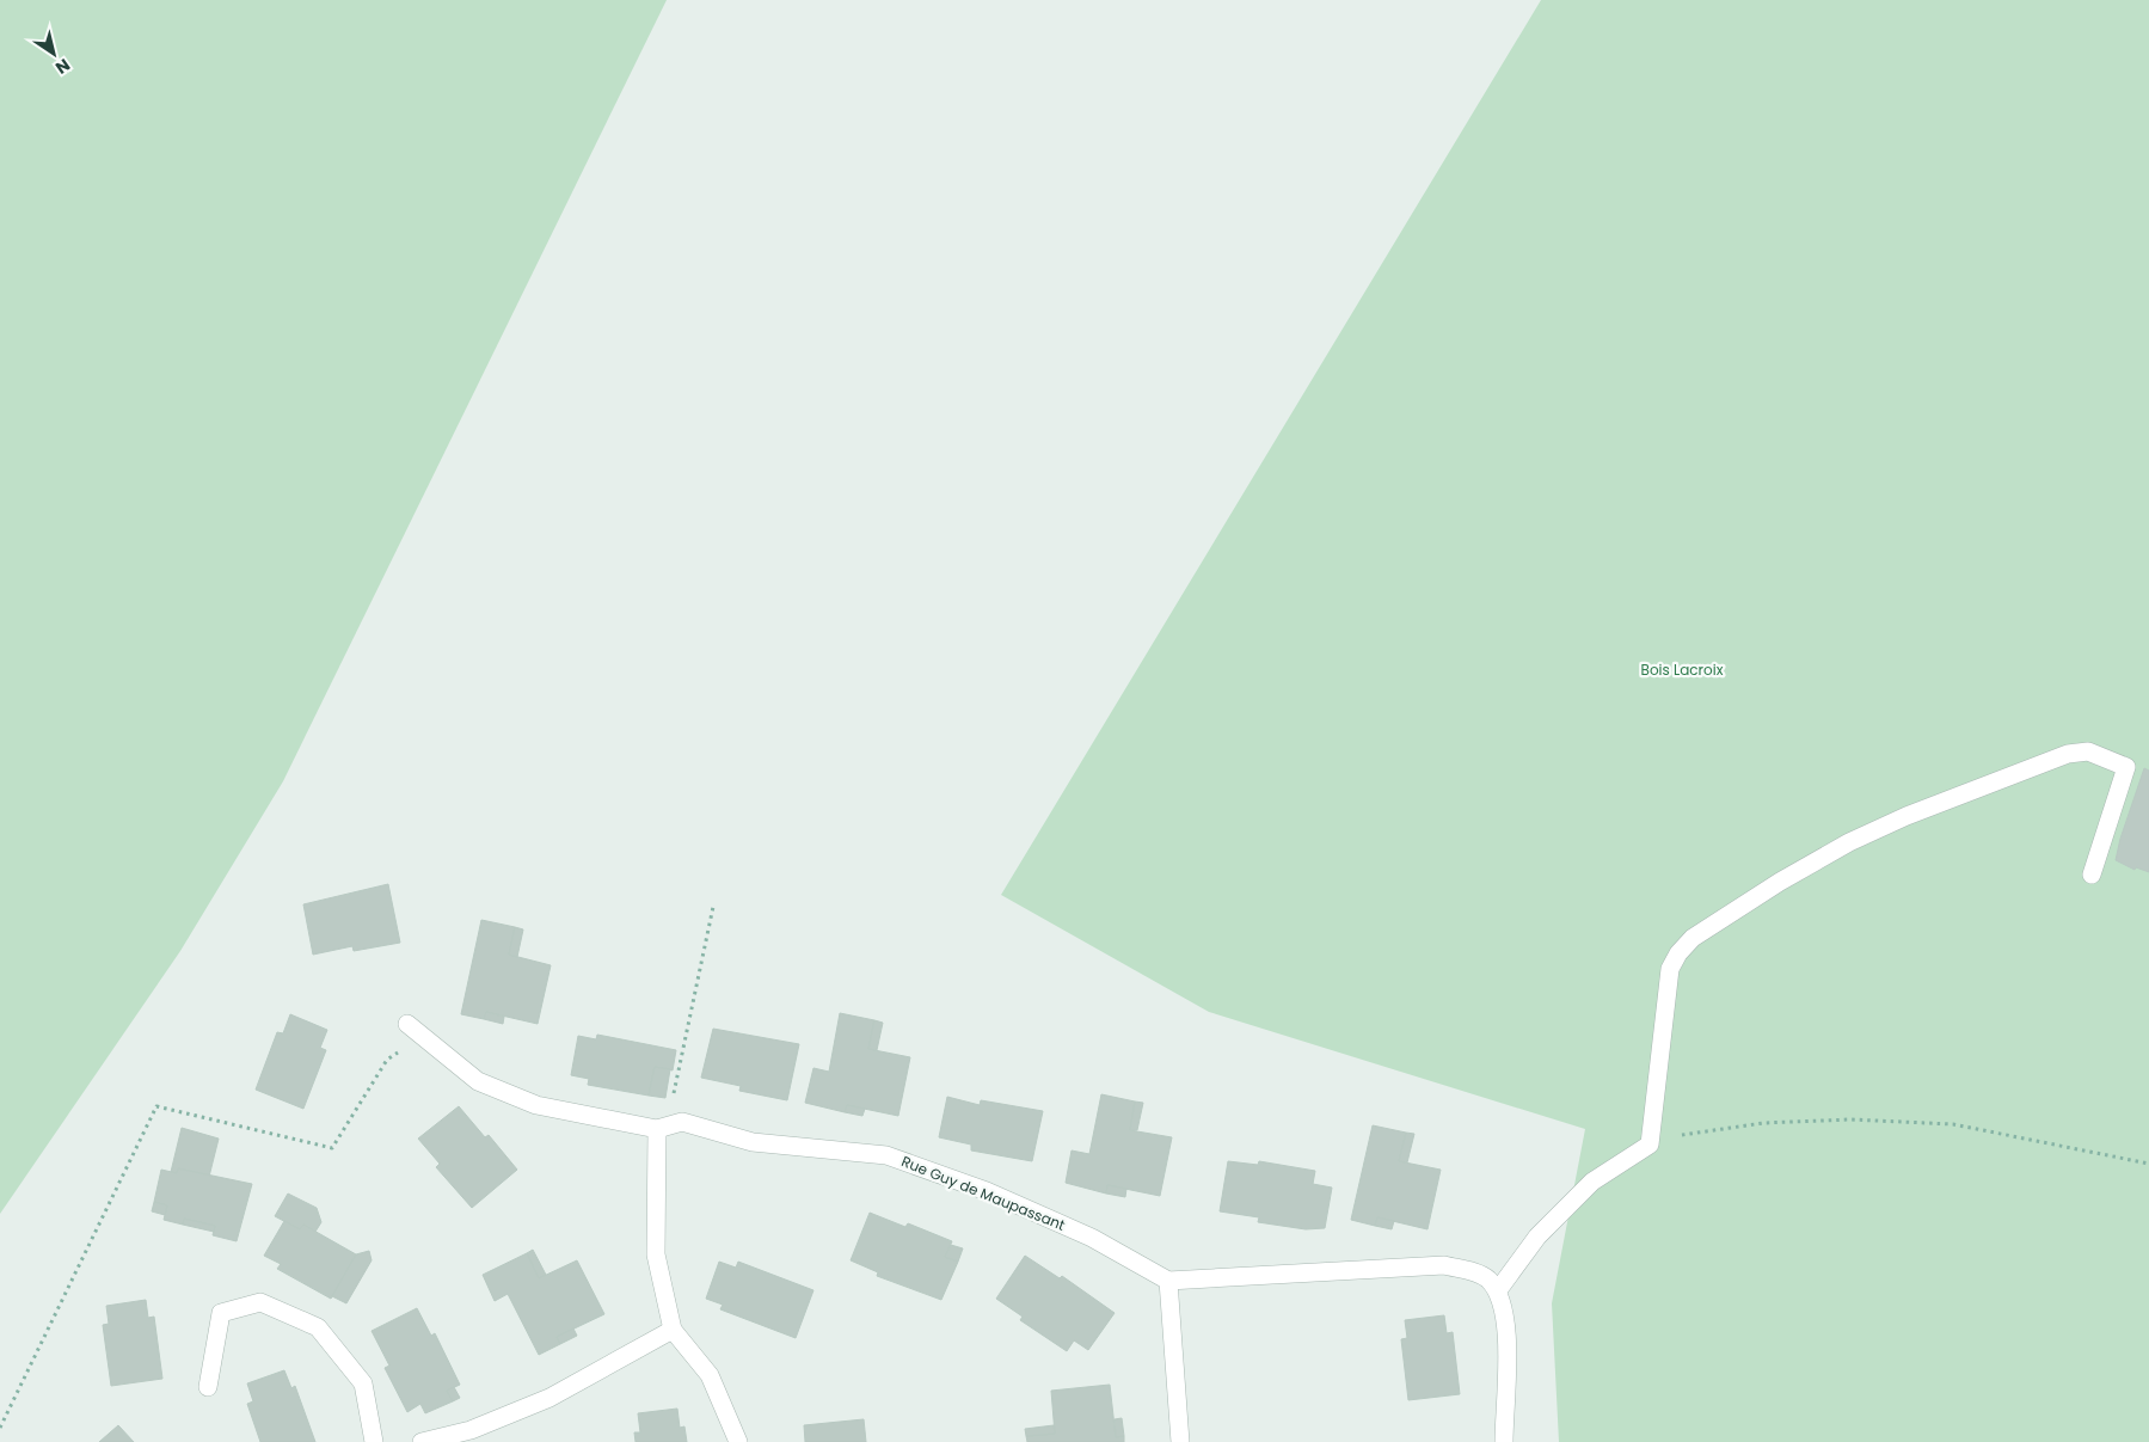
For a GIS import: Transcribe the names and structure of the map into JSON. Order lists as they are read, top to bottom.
{
  "streets": {
    "street": ["Rue Guy de Maupassant"]
  },
  "parks": ["Bois Lacroix"],
  "north": "bottom right"
}
